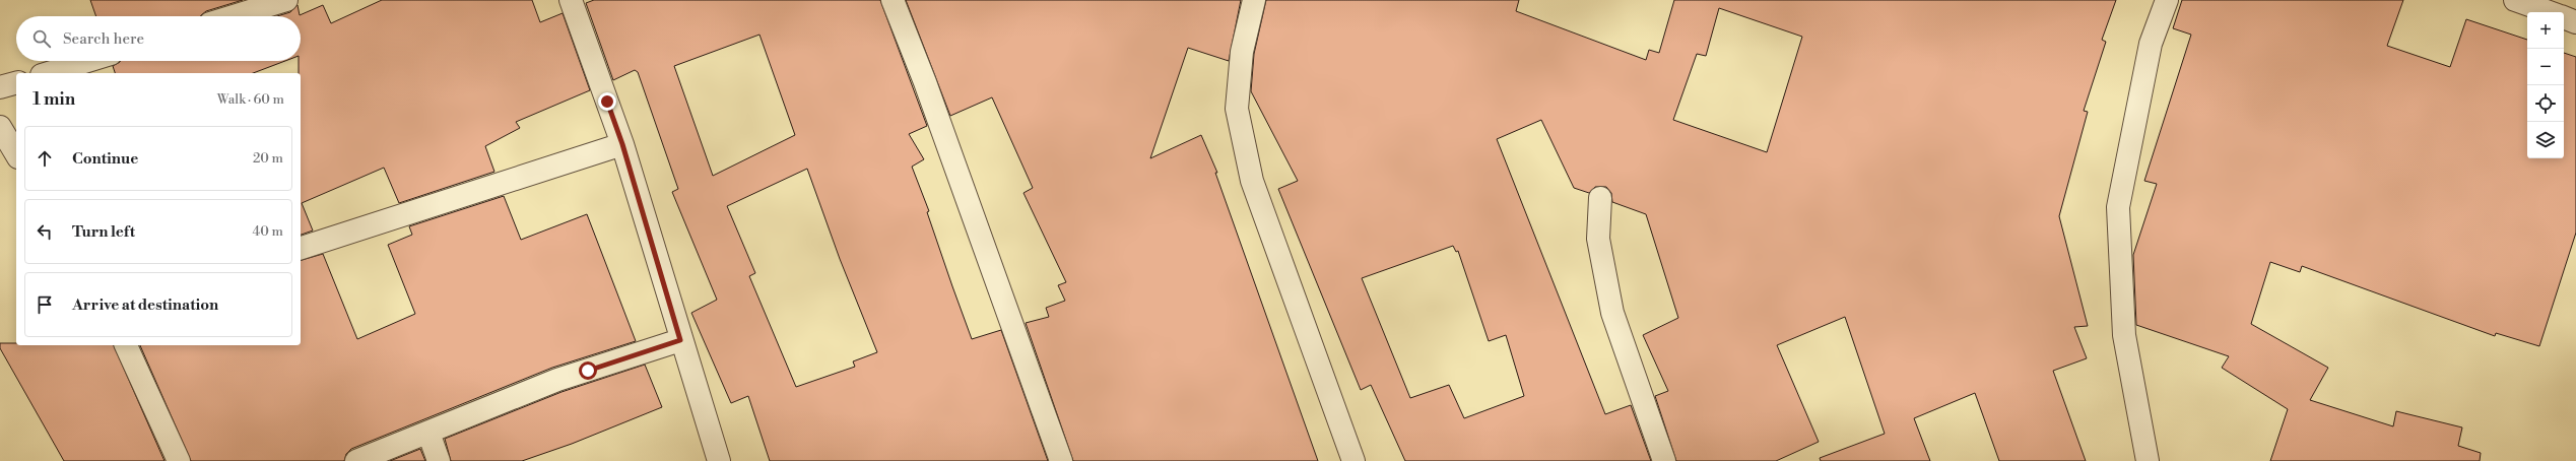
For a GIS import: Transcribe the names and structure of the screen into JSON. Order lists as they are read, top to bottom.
{
  "page": {
    "map_buttons": ["+", "−"],
    "search": "Search here",
    "heading": ["1 min", "Walk · 60 m"],
    "list": [
      ["Continue", "20 m"],
      ["Turn left", "40 m"],
      "Arrive at destination"
    ]
  }
}
